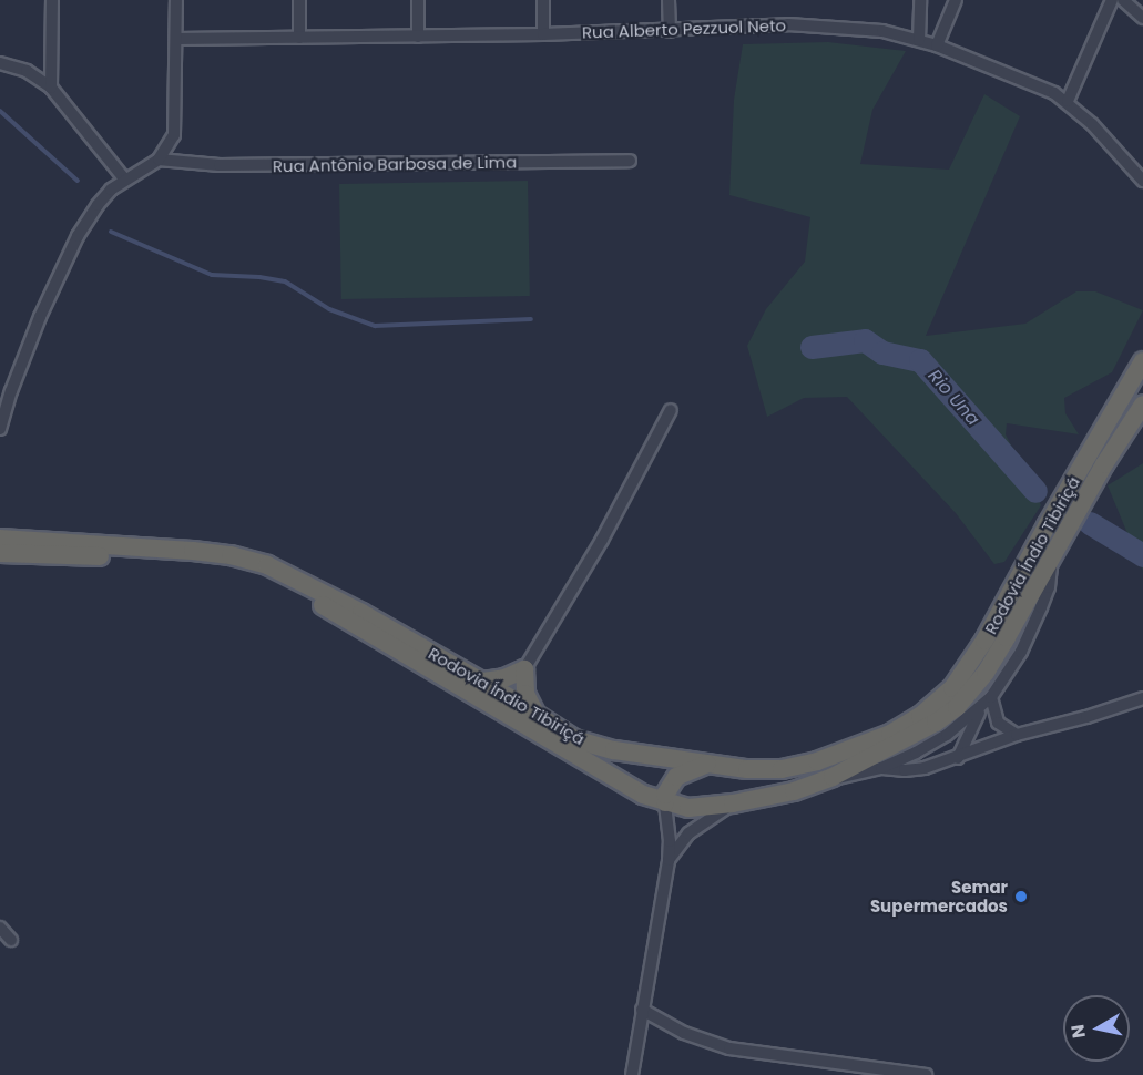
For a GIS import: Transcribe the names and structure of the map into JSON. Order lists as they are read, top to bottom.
{
  "streets": {
    "highway": ["Rodovia Índio Tibiriçá"],
    "street": ["Rua Alberto Pezzuol Neto", "Rua Antônio Barbosa de Lima"]
  },
  "water": ["Rio Una"],
  "places": ["Semar Supermercados"],
  "north": "left"
}
